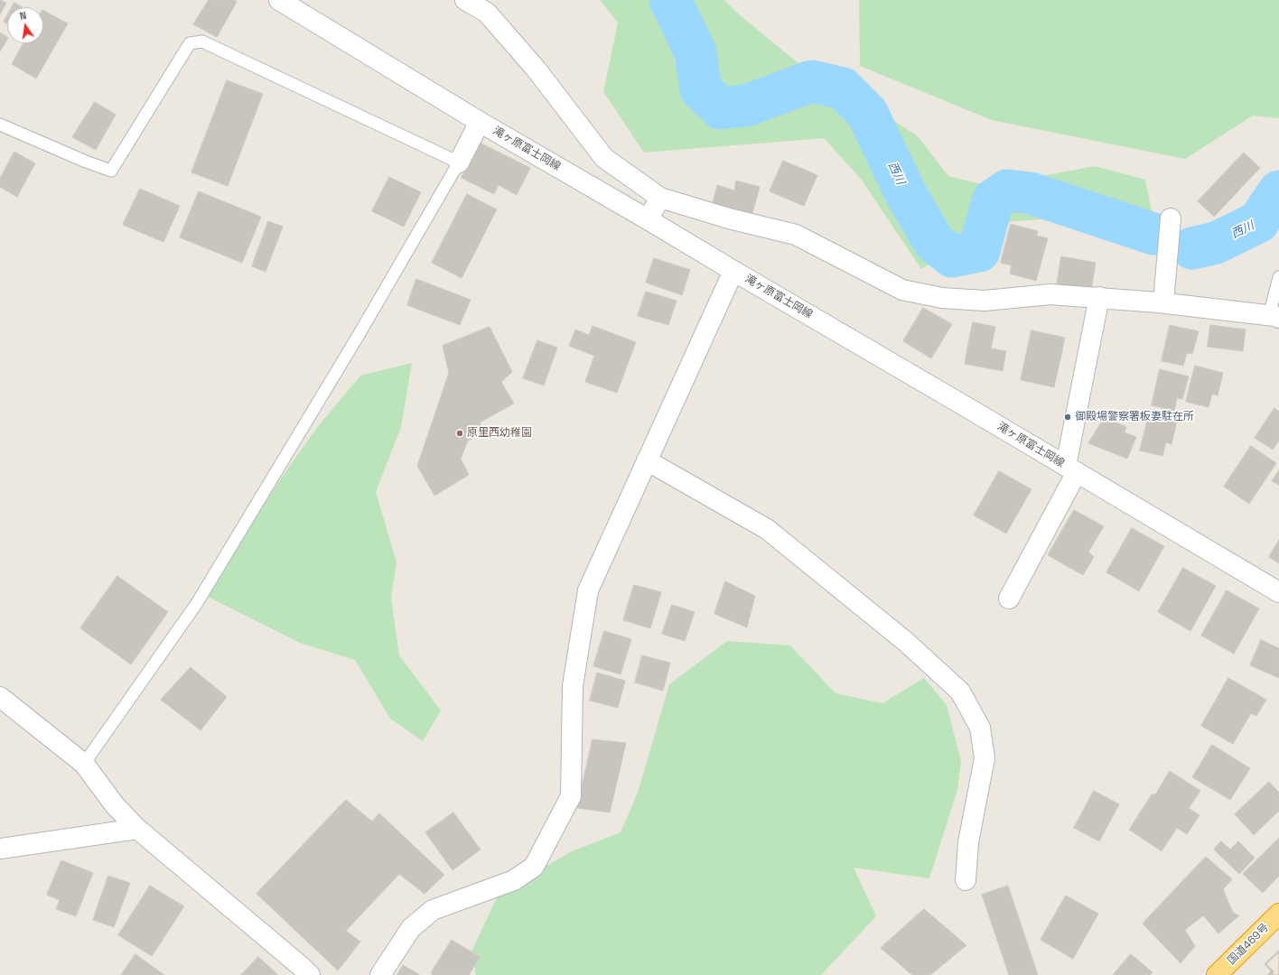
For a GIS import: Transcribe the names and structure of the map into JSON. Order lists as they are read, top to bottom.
{
  "streets": {
    "highway": ["国道469号"],
    "street": ["滝ヶ原富士岡線"]
  },
  "water": ["西川"],
  "places": ["御殿場警察署板妻駐在所", "原里西幼稚園"],
  "north": "top"
}
